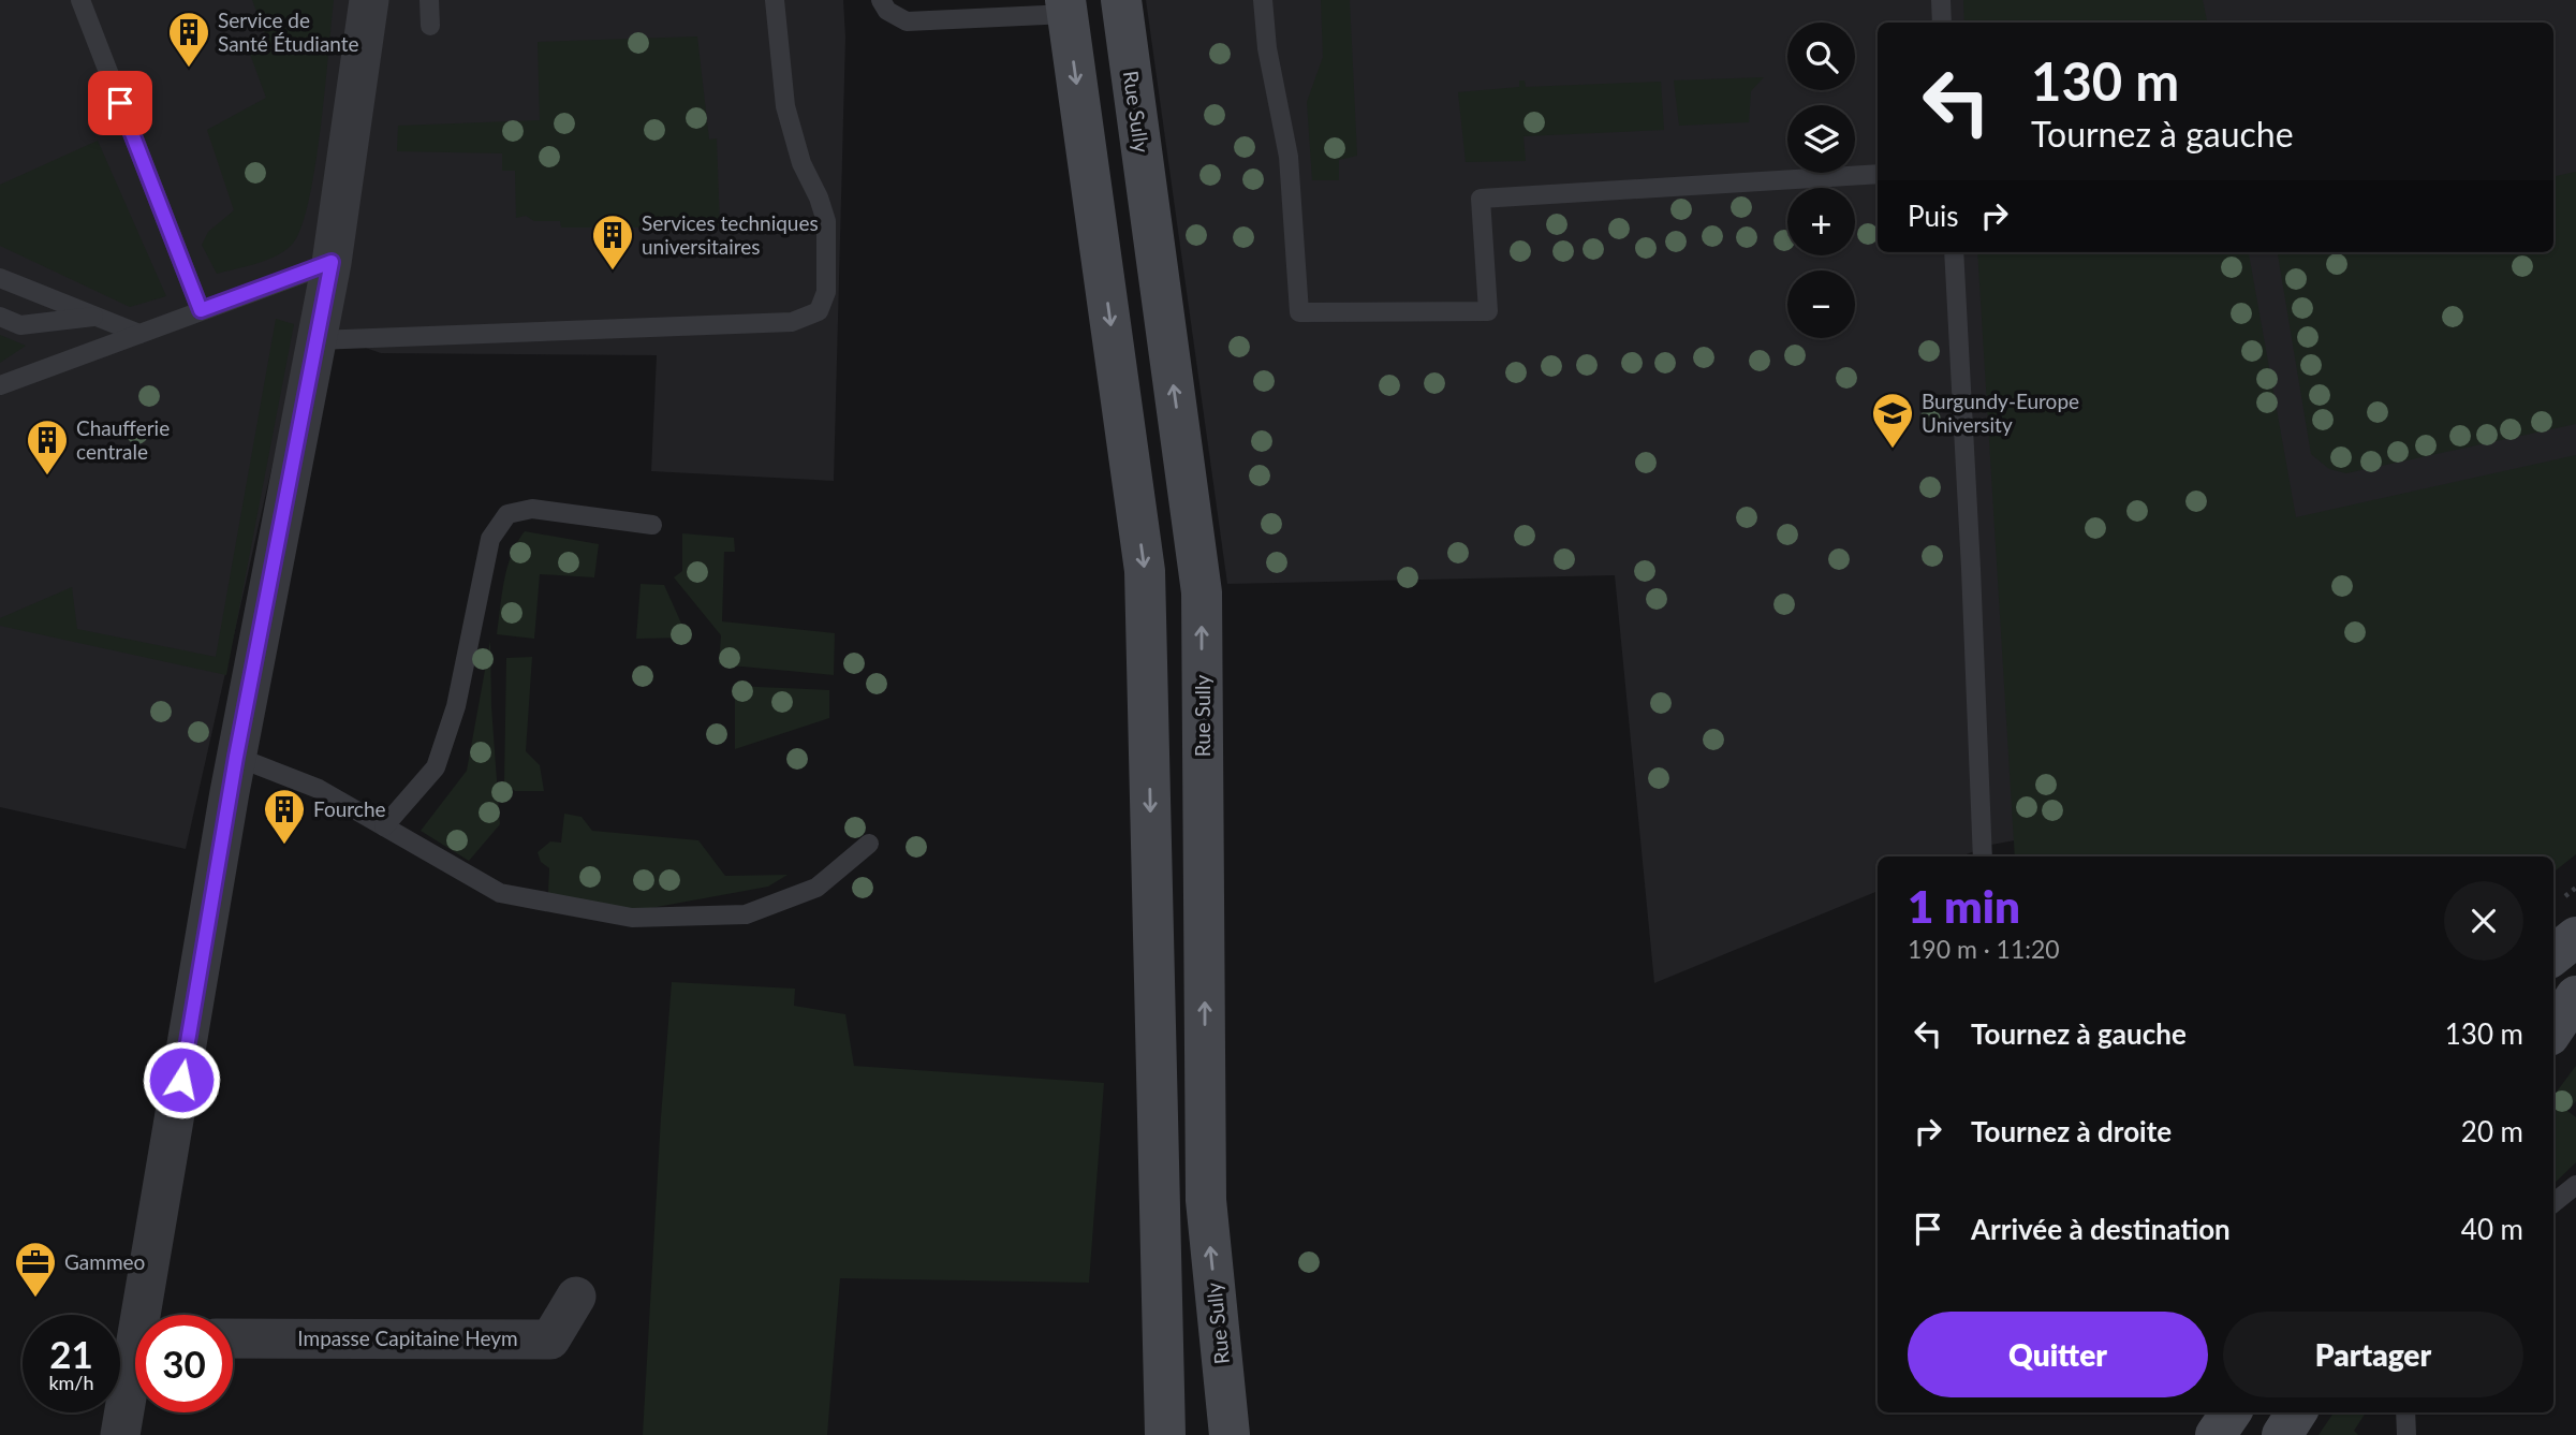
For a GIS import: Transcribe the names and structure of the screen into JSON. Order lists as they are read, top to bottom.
{
  "streets": {
    "main road": ["Rue Sully"],
    "street": ["Impasse Capitaine Heym"]
  },
  "places": {
    "building": [
      "Service de Santé Étudiante",
      "Services techniques universitaires",
      "Chaufferie centrale",
      "Fourche"
    ],
    "school or university": ["Burgundy-Europe University"],
    "office": ["Gammeo"]
  },
  "page": {
    "map_buttons": ["+", "−"],
    "turn": ["130 m", "Tournez à gauche"],
    "then": "Puis",
    "heading": ["1 min", "190 m · 11:20"],
    "list": [
      {
        "name": "Tournez à gauche",
        "value": "130 m"
      },
      {
        "name": "Tournez à droite",
        "value": "20 m"
      },
      {
        "name": "Arrivée à destination",
        "value": "40 m"
      }
    ],
    "buttons": ["Quitter", "Partager"],
    "speed": "21 km/h",
    "limit": "30"
  }
}
